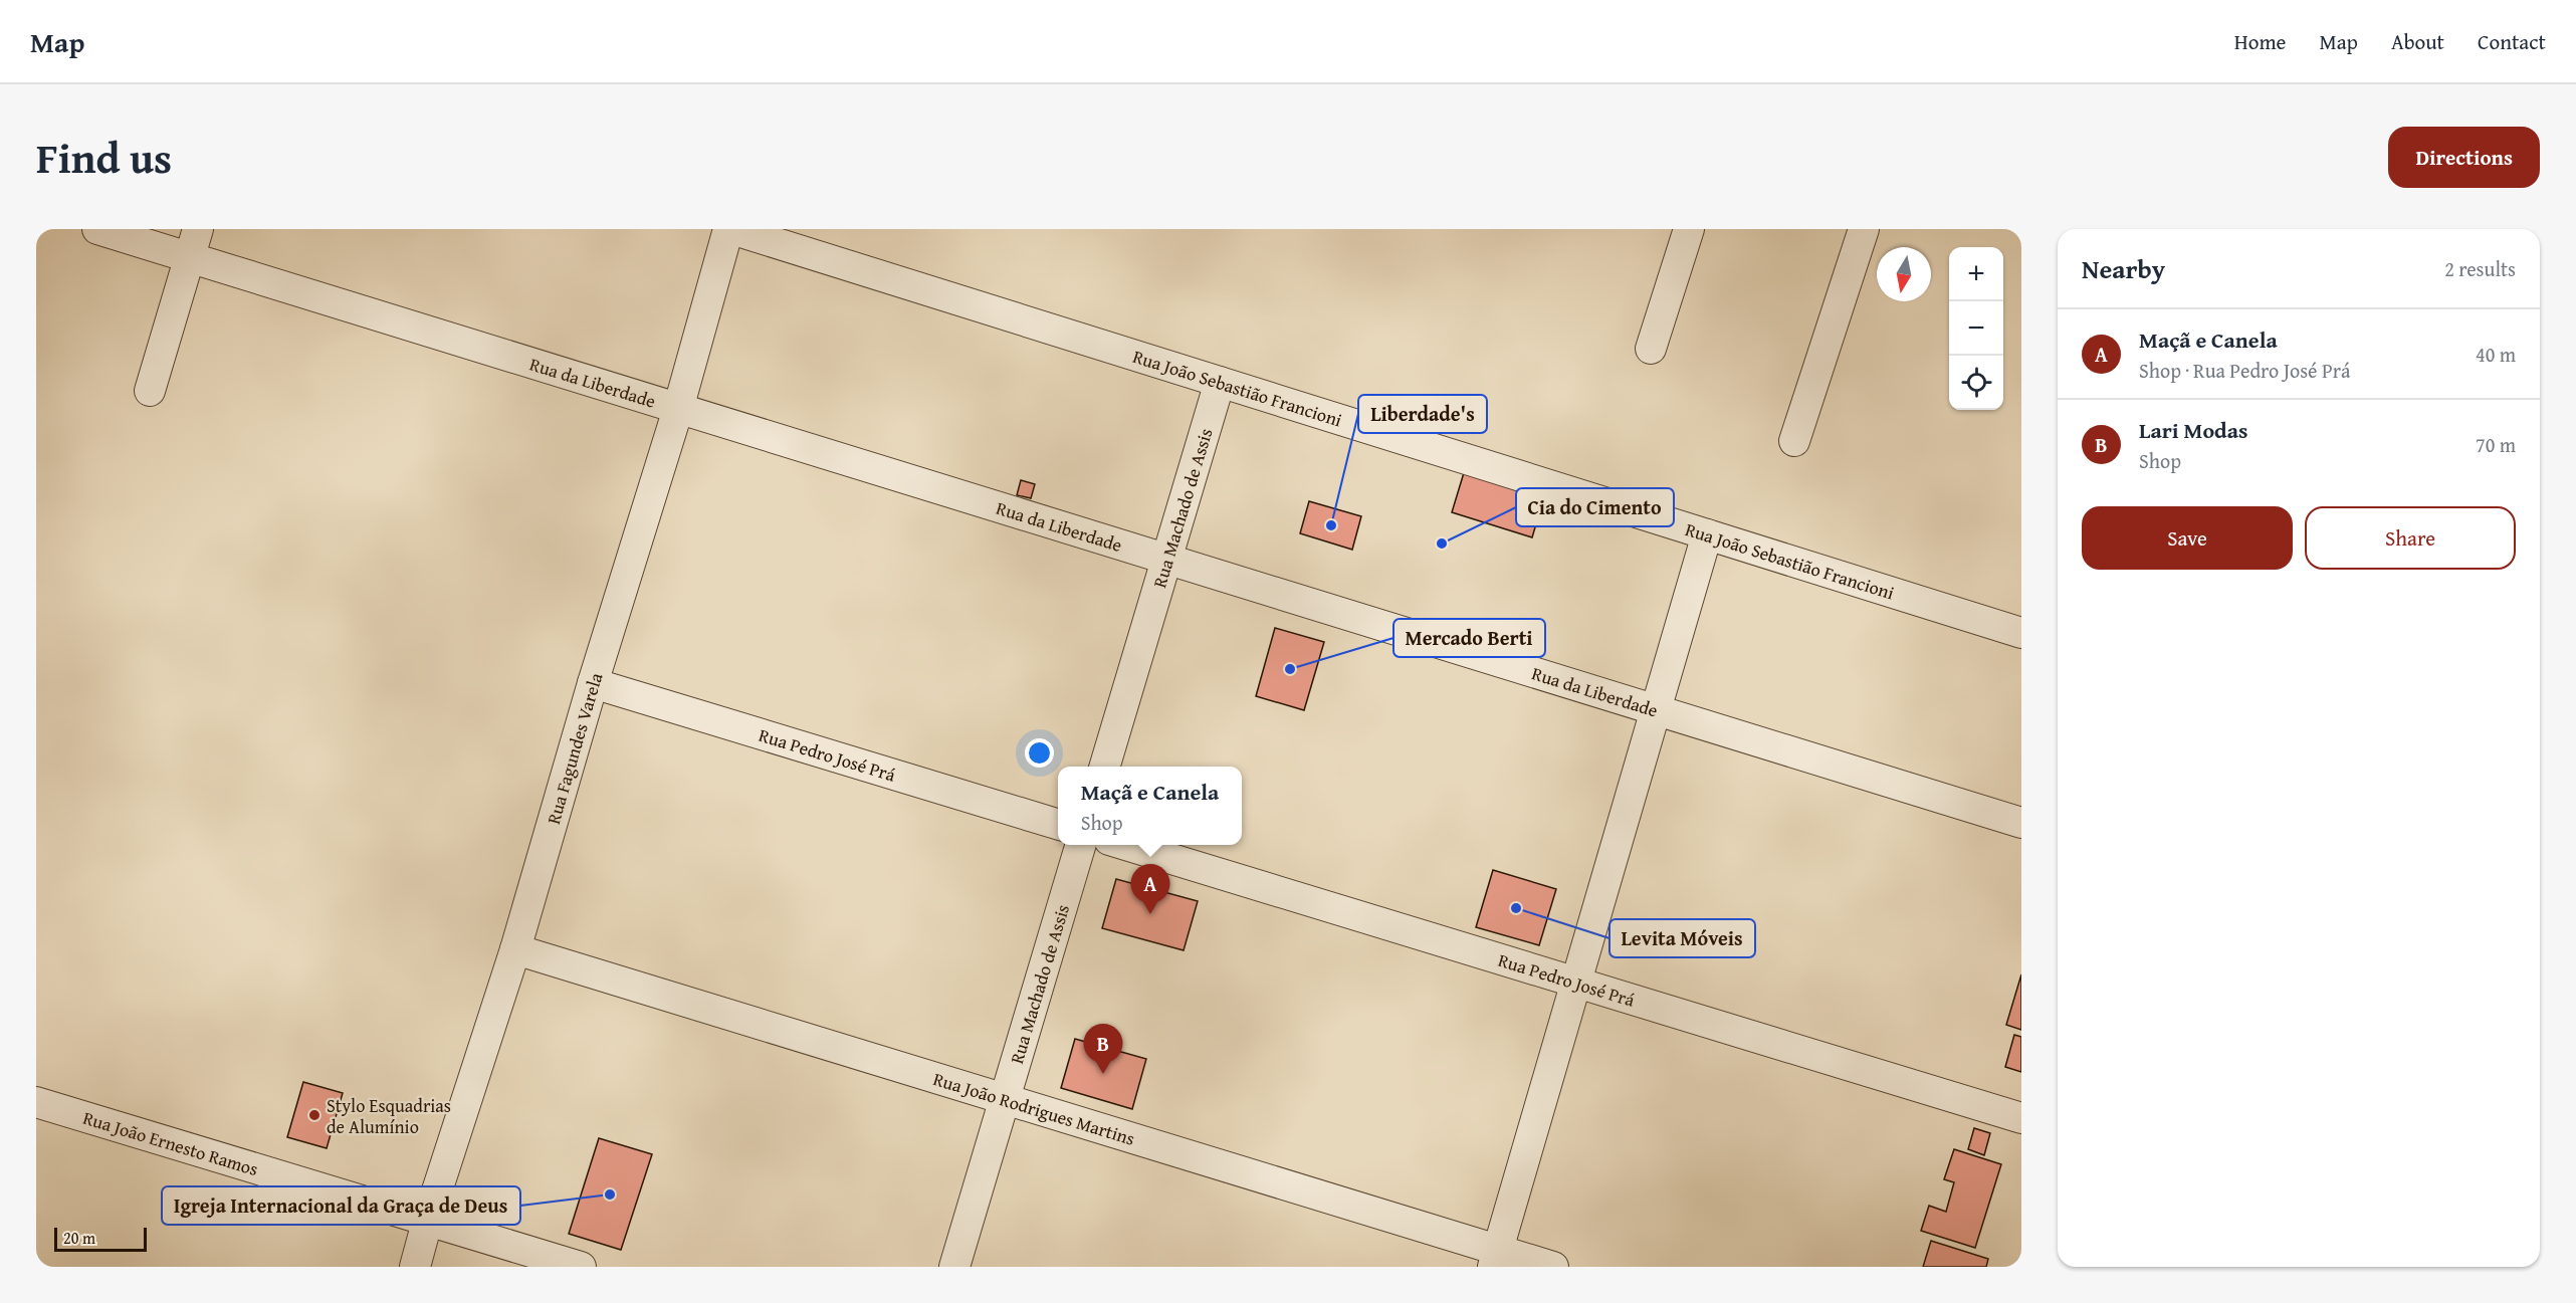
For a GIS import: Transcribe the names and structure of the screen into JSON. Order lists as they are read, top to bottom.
{
  "streets": {
    "street": [
      "Rua da Liberdade",
      "Rua João Sebastião Francioni",
      "Rua Machado de Assis",
      "Rua Fagundes Varela",
      "Rua Pedro José Prá",
      "Rua João Rodrigues Martins",
      "Rua João Ernesto Ramos"
    ]
  },
  "crossings": [
    ["Rua da Liberdade", "Rua Machado de Assis"],
    ["Rua da Liberdade", "Rua Fagundes Varela"],
    ["Rua João Sebastião Francioni", "Rua Machado de Assis"],
    ["Rua João Sebastião Francioni", "Rua Fagundes Varela"],
    ["Rua Machado de Assis", "Rua João Rodrigues Martins"],
    ["Rua Fagundes Varela", "Rua Pedro José Prá"],
    ["Rua Fagundes Varela", "Rua João Rodrigues Martins"],
    ["Rua Fagundes Varela", "Rua João Ernesto Ramos"]
  ],
  "places": [
    "Liberdade's",
    "Cia do Cimento",
    "Mercado Berti",
    "Levita Móveis",
    "Stylo Esquadrias de Alumínio",
    "Igreja Internacional da Graça de Deus"
  ],
  "scale_bar": "20 m",
  "north": "bottom",
  "page": {
    "header": "Map",
    "nav": [
      "Home",
      "Map",
      "About",
      "Contact"
    ],
    "title": "Find us",
    "buttons": [
      "Directions",
      ["Save", "Share"]
    ],
    "heading": ["Nearby", "2 results"],
    "map_buttons": ["+", "−"],
    "list": [
      {
        "mark": "A",
        "name": "Maçã e Canela",
        "note": "Shop · Rua Pedro José Prá",
        "value": "40 m"
      },
      {
        "mark": "B",
        "name": "Lari Modas",
        "note": "Shop",
        "value": "70 m"
      }
    ],
    "popup": ["Maçã e Canela", "Shop"],
    "pins": ["A", "B"],
    "scale": "20 m"
  }
}
